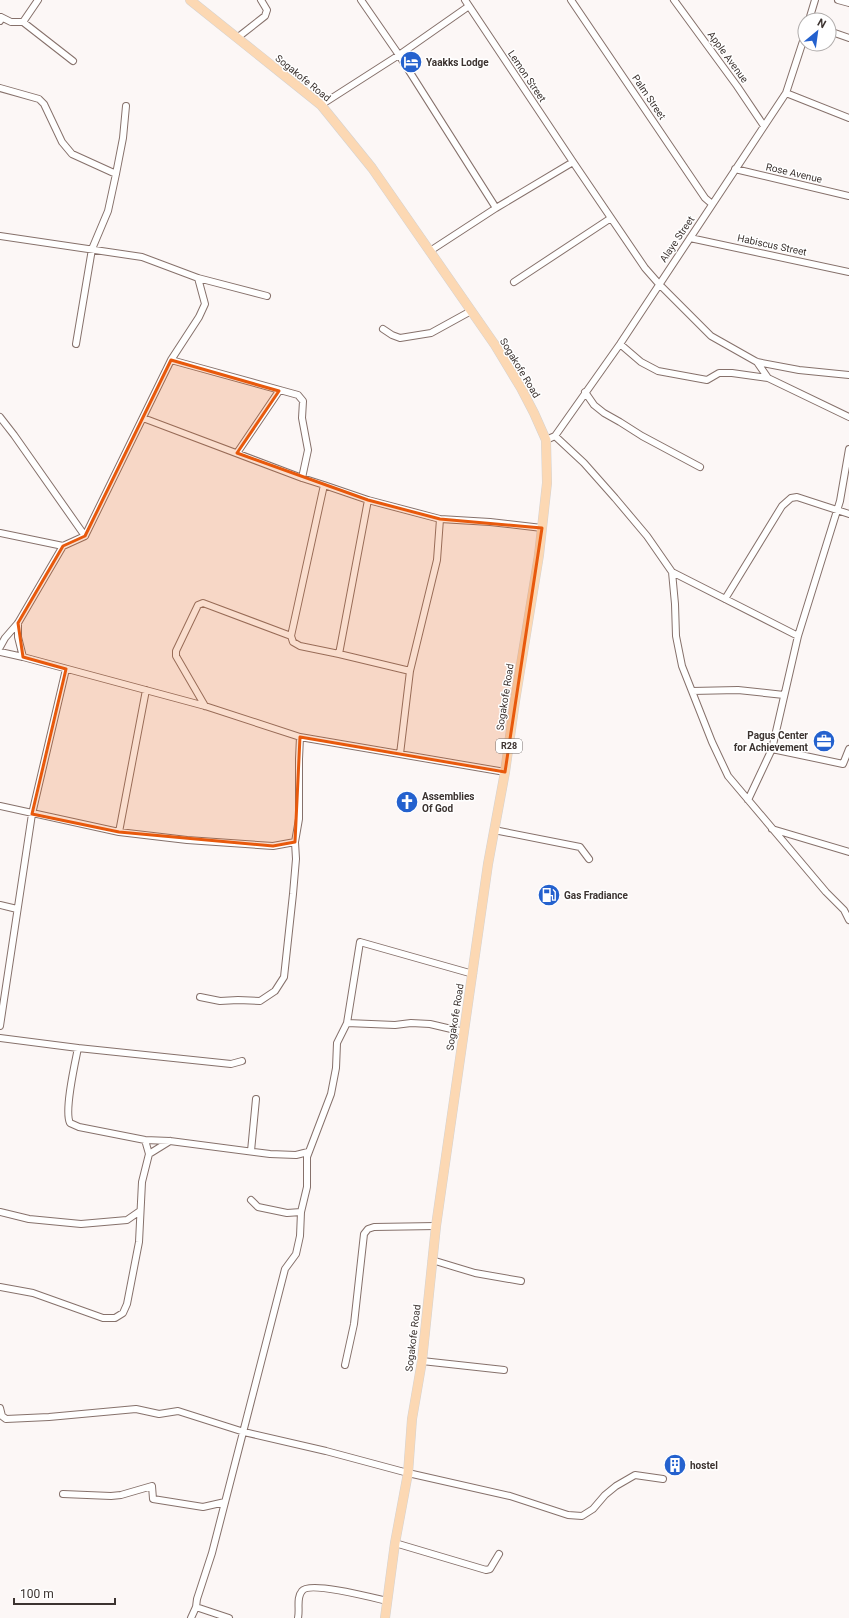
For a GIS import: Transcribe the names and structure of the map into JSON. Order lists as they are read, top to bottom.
{
  "streets": {
    "main road": ["Sogakofe Road", "R28"],
    "street": [
      "Apple Avenue",
      "Lemon Street",
      "Palm Street",
      "Rose Avenue",
      "Alaye Street",
      "Habiscus Street"
    ]
  },
  "crossings": [
    ["Apple Avenue", "Alaye Street"],
    ["Lemon Street", "Alaye Street"],
    ["Palm Street", "Alaye Street"],
    ["Rose Avenue", "Alaye Street"],
    ["Alaye Street", "Habiscus Street"]
  ],
  "places": {
    "hotel": ["Yaakks Lodge"],
    "office": ["Pagus Center for Achievement"],
    "church": ["Assemblies Of God"],
    "fuel station": ["Gas Fradiance"],
    "building": ["hostel"]
  },
  "scale_bar": "100 m",
  "north": "top right"
}
